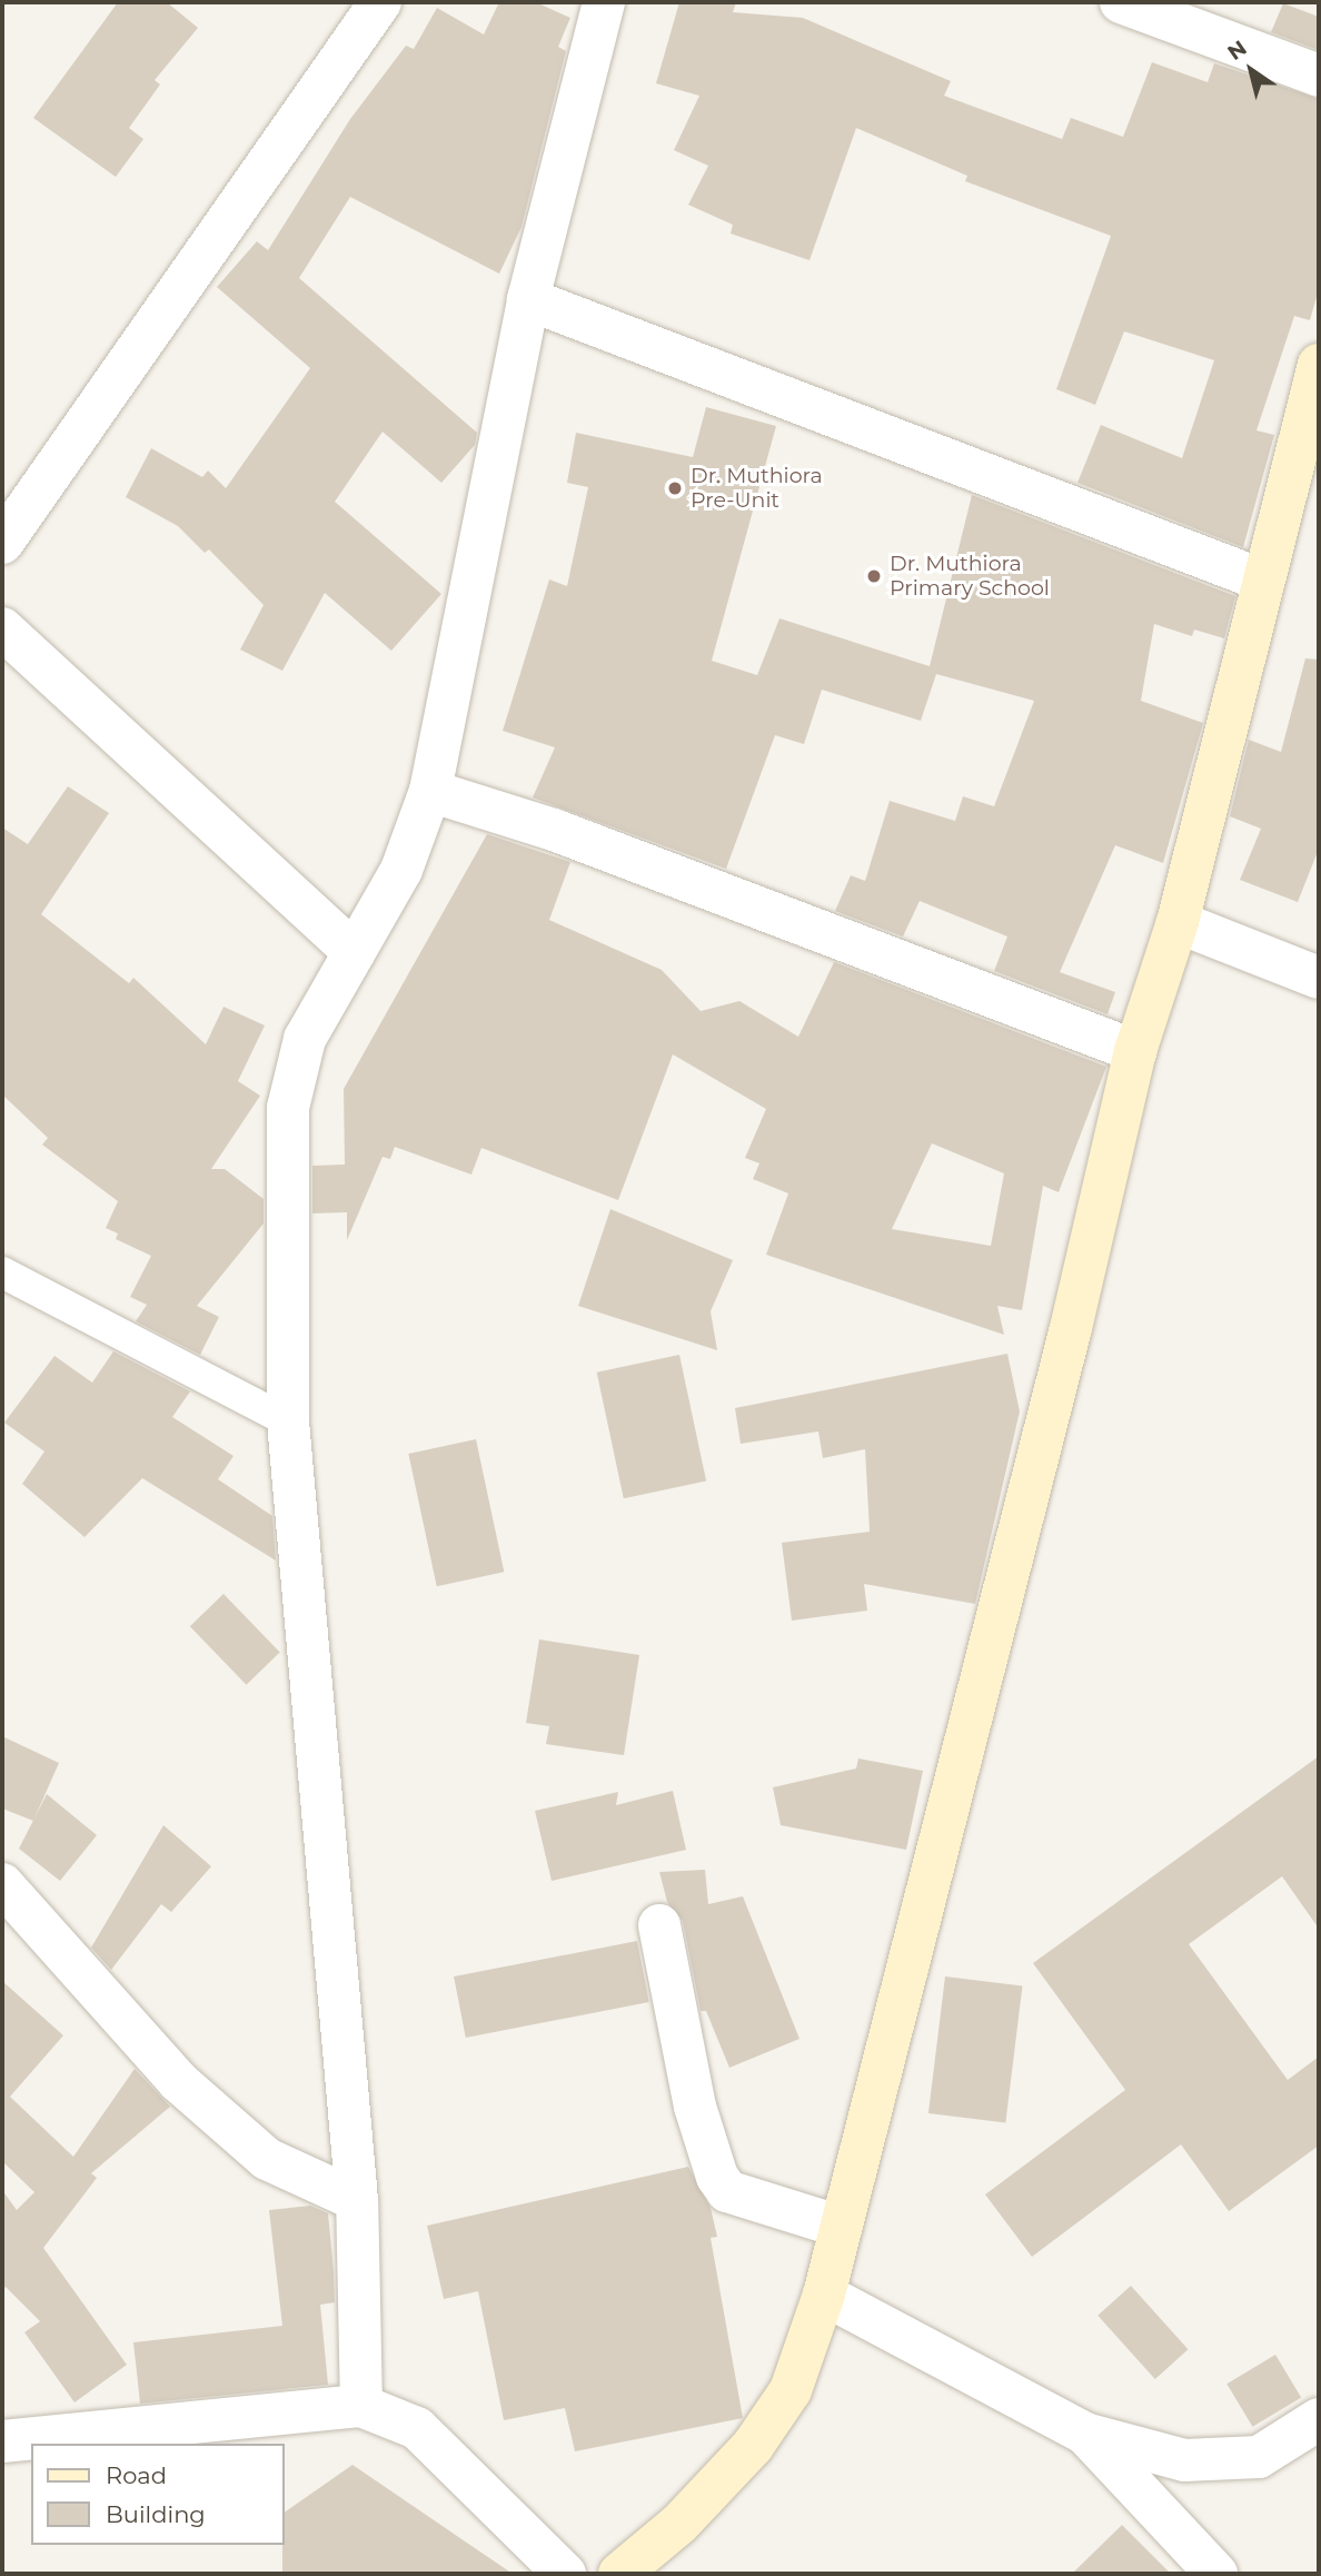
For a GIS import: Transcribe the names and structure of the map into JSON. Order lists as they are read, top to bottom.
{
  "places": ["Dr. Muthiora Pre-Unit", "Dr. Muthiora Primary School"],
  "legend": ["Road", "Building"],
  "north": "top left"
}
